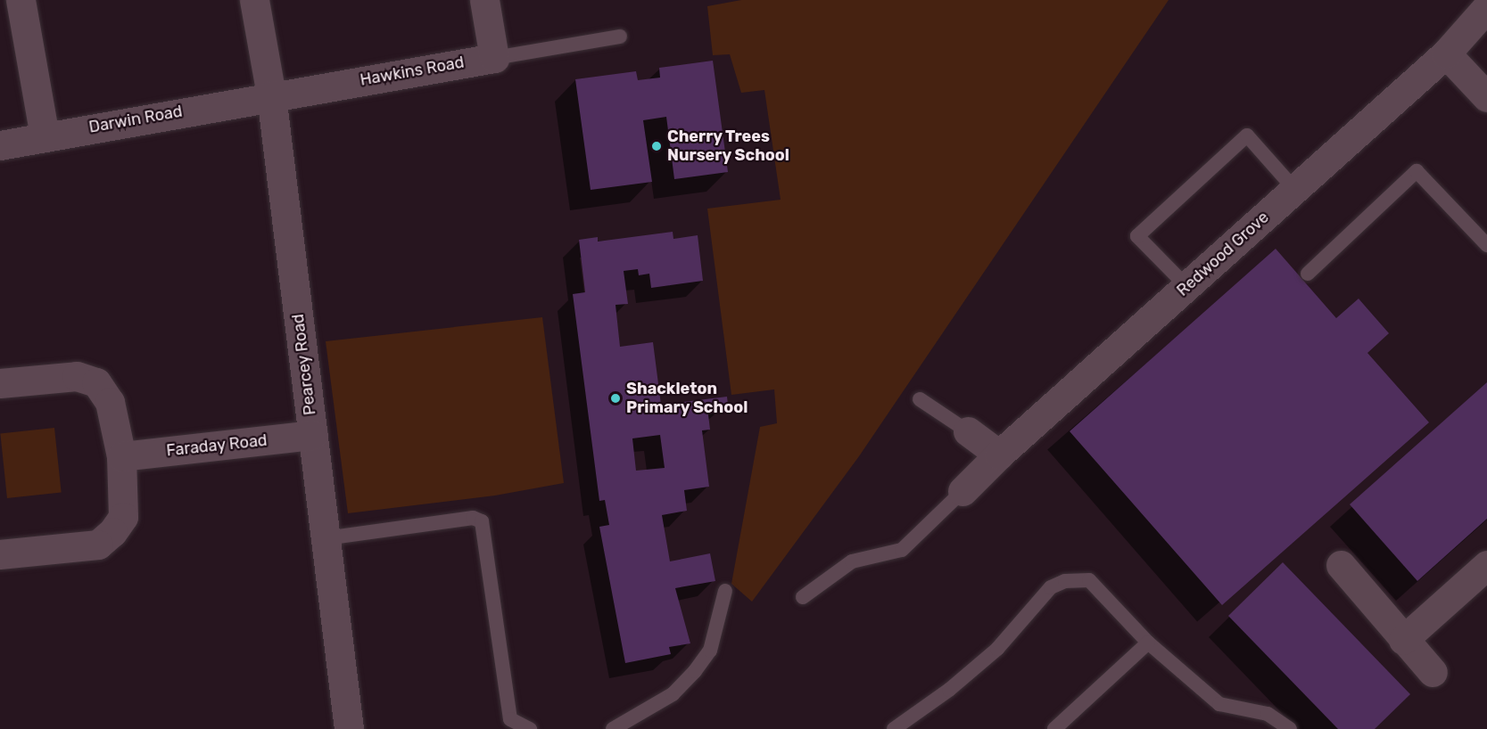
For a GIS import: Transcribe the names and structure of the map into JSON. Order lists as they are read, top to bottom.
{
  "streets": {
    "street": [
      "Hawkins Road",
      "Darwin Road",
      "Redwood Grove",
      "Pearcey Road",
      "Faraday Road"
    ]
  },
  "crossings": [
    ["Hawkins Road", "Darwin Road"],
    ["Hawkins Road", "Pearcey Road"],
    ["Darwin Road", "Pearcey Road"],
    ["Pearcey Road", "Faraday Road"]
  ],
  "places": ["Cherry Trees Nursery School", "Shackleton Primary School"]
}
